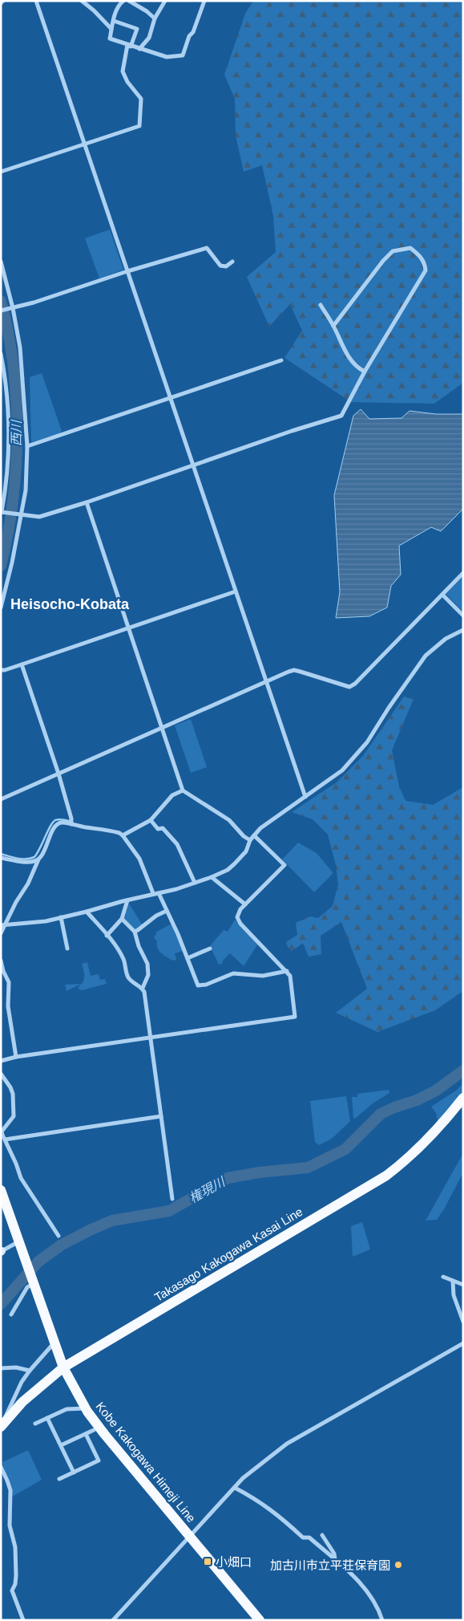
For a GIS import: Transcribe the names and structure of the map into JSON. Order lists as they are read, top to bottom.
{
  "streets": {
    "main road": ["Takasago Kakogawa Kasai Line", "Kobe Kakogawa Himeji Line"]
  },
  "crossings": [
    ["Takasago Kakogawa Kasai Line", "Kobe Kakogawa Himeji Line"]
  ],
  "districts": ["Heisocho-Kobata"],
  "water": ["西川", "権現川"],
  "places": {
    "transit": ["小畑口"],
    "other": ["加古川市立平荘保育園"]
  }
}
